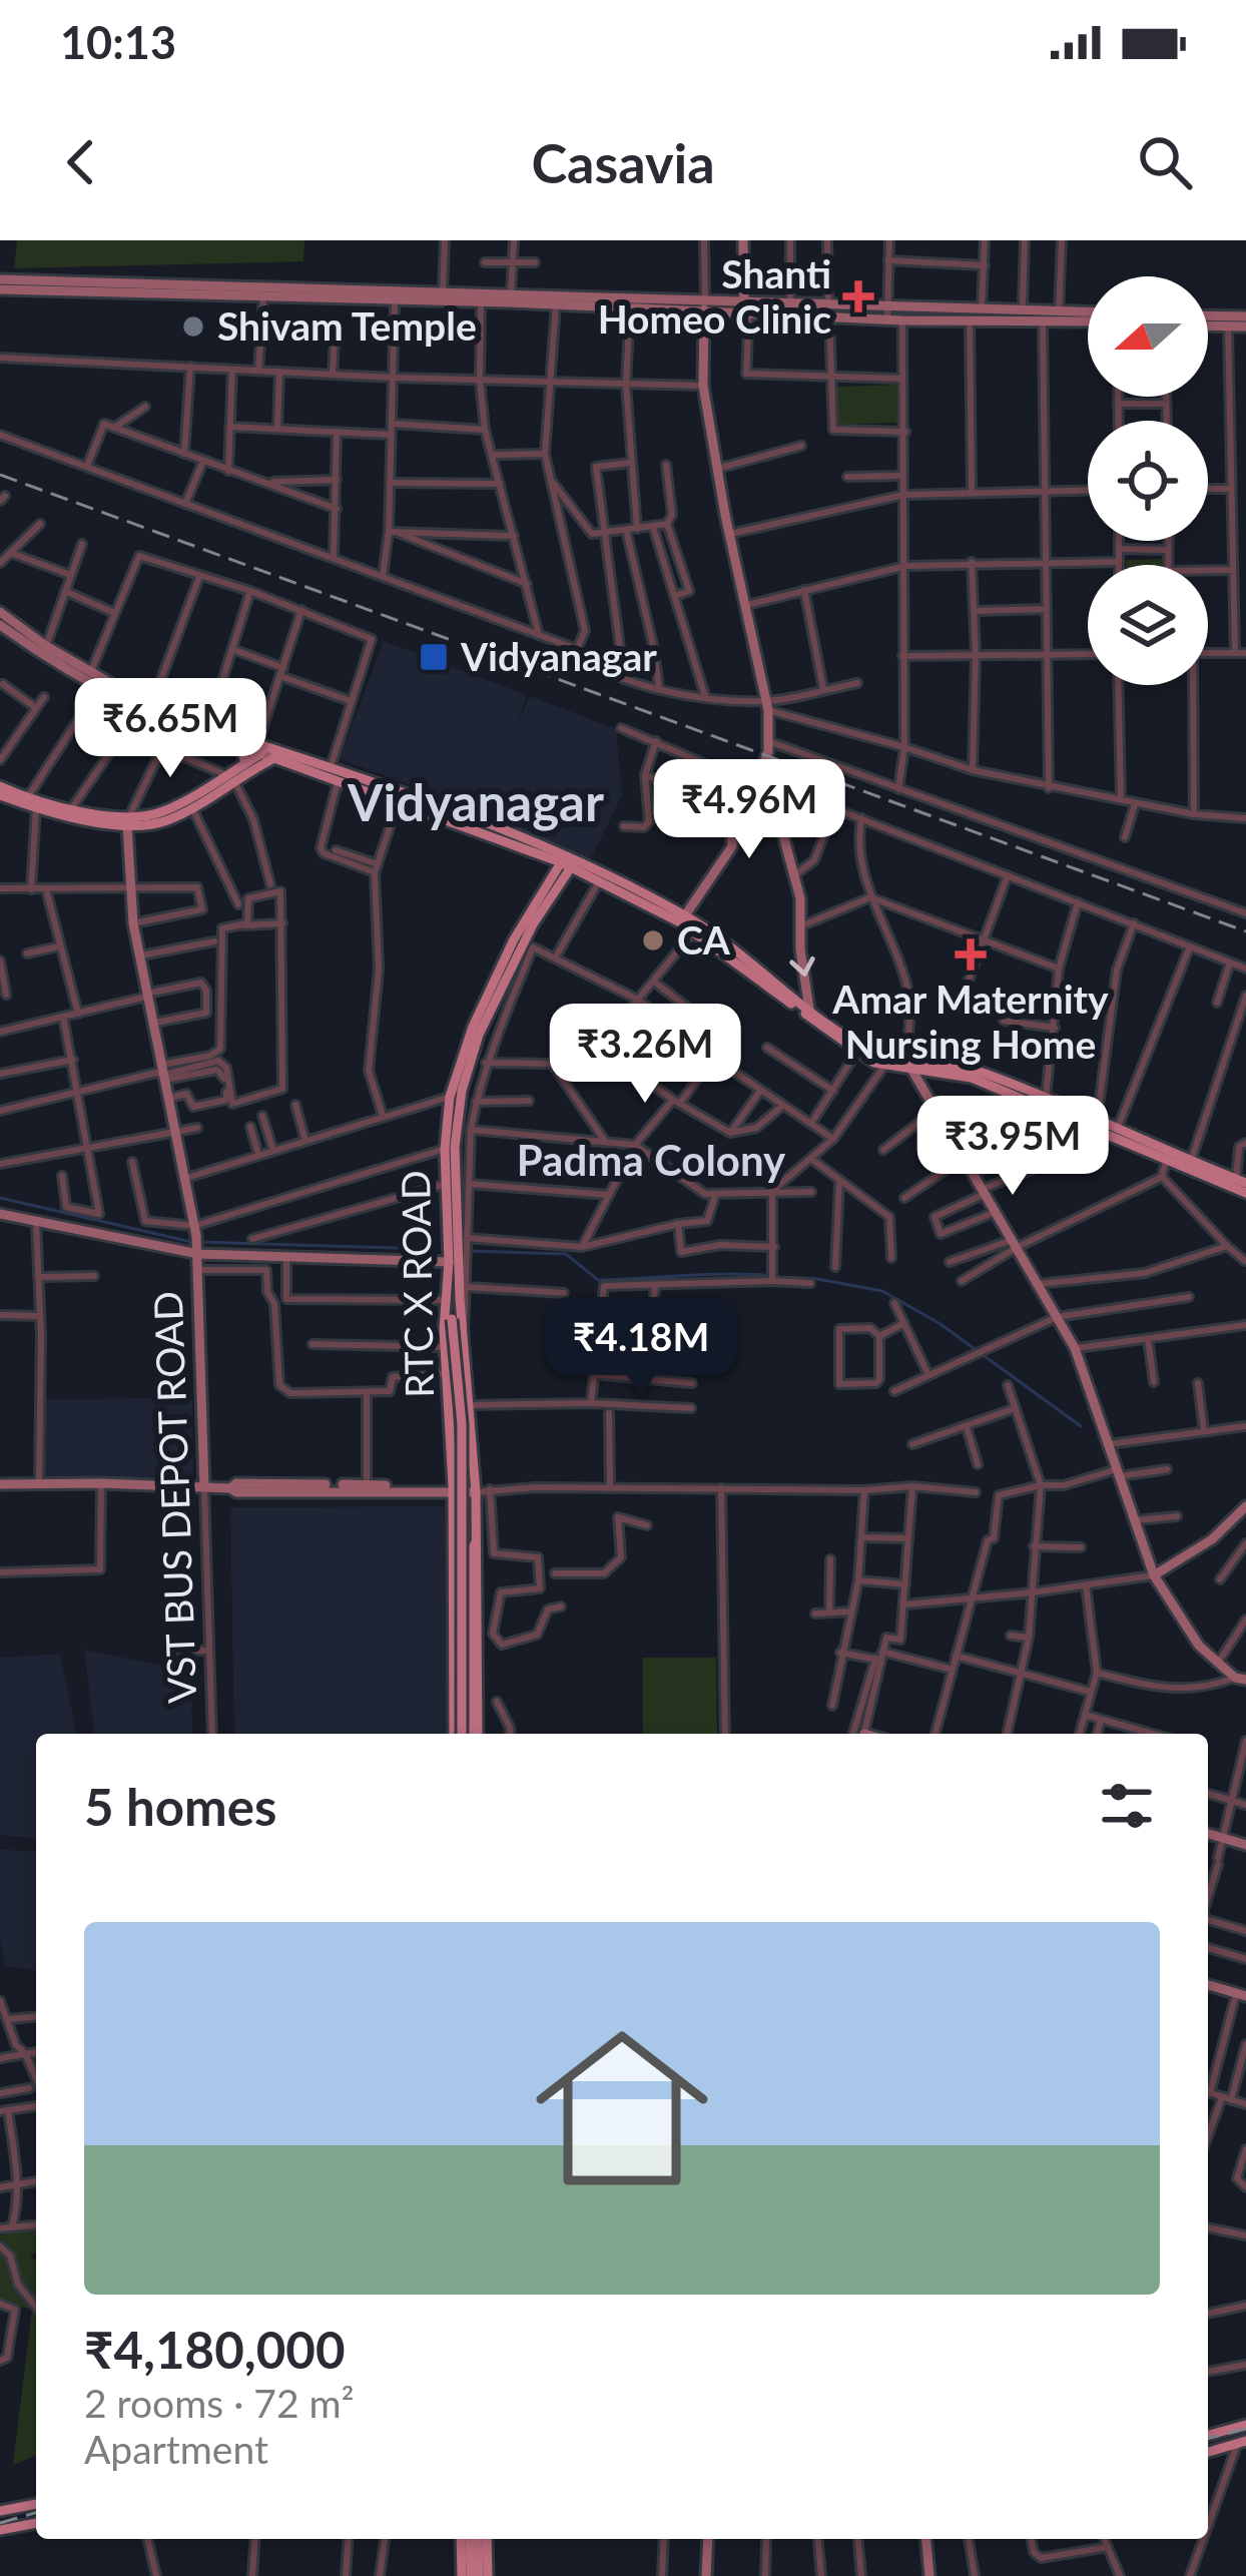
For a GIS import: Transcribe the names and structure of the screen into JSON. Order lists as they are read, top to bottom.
{
  "streets": {
    "main road": ["RTC X ROAD"],
    "street": ["VST BUS DEPOT ROAD"]
  },
  "districts": ["Vidyanagar", "Padma Colony"],
  "places": {
    "health": ["Shanti Homeo Clinic", "Amar Maternity Nursing Home"],
    "other": ["Shivam Temple", "CA"],
    "transit": ["Vidyanagar"]
  },
  "north": "left",
  "page": {
    "status": "10:13",
    "header": "Casavia",
    "price": [
      "₹6.65M",
      "₹4.96M",
      "₹3.26M",
      "₹3.95M",
      "₹4.18M"
    ],
    "heading": "5 homes",
    "list": [
      {
        "name": "₹4,180,000",
        "note": "2 rooms · 72 m² · Apartment"
      }
    ]
  }
}
